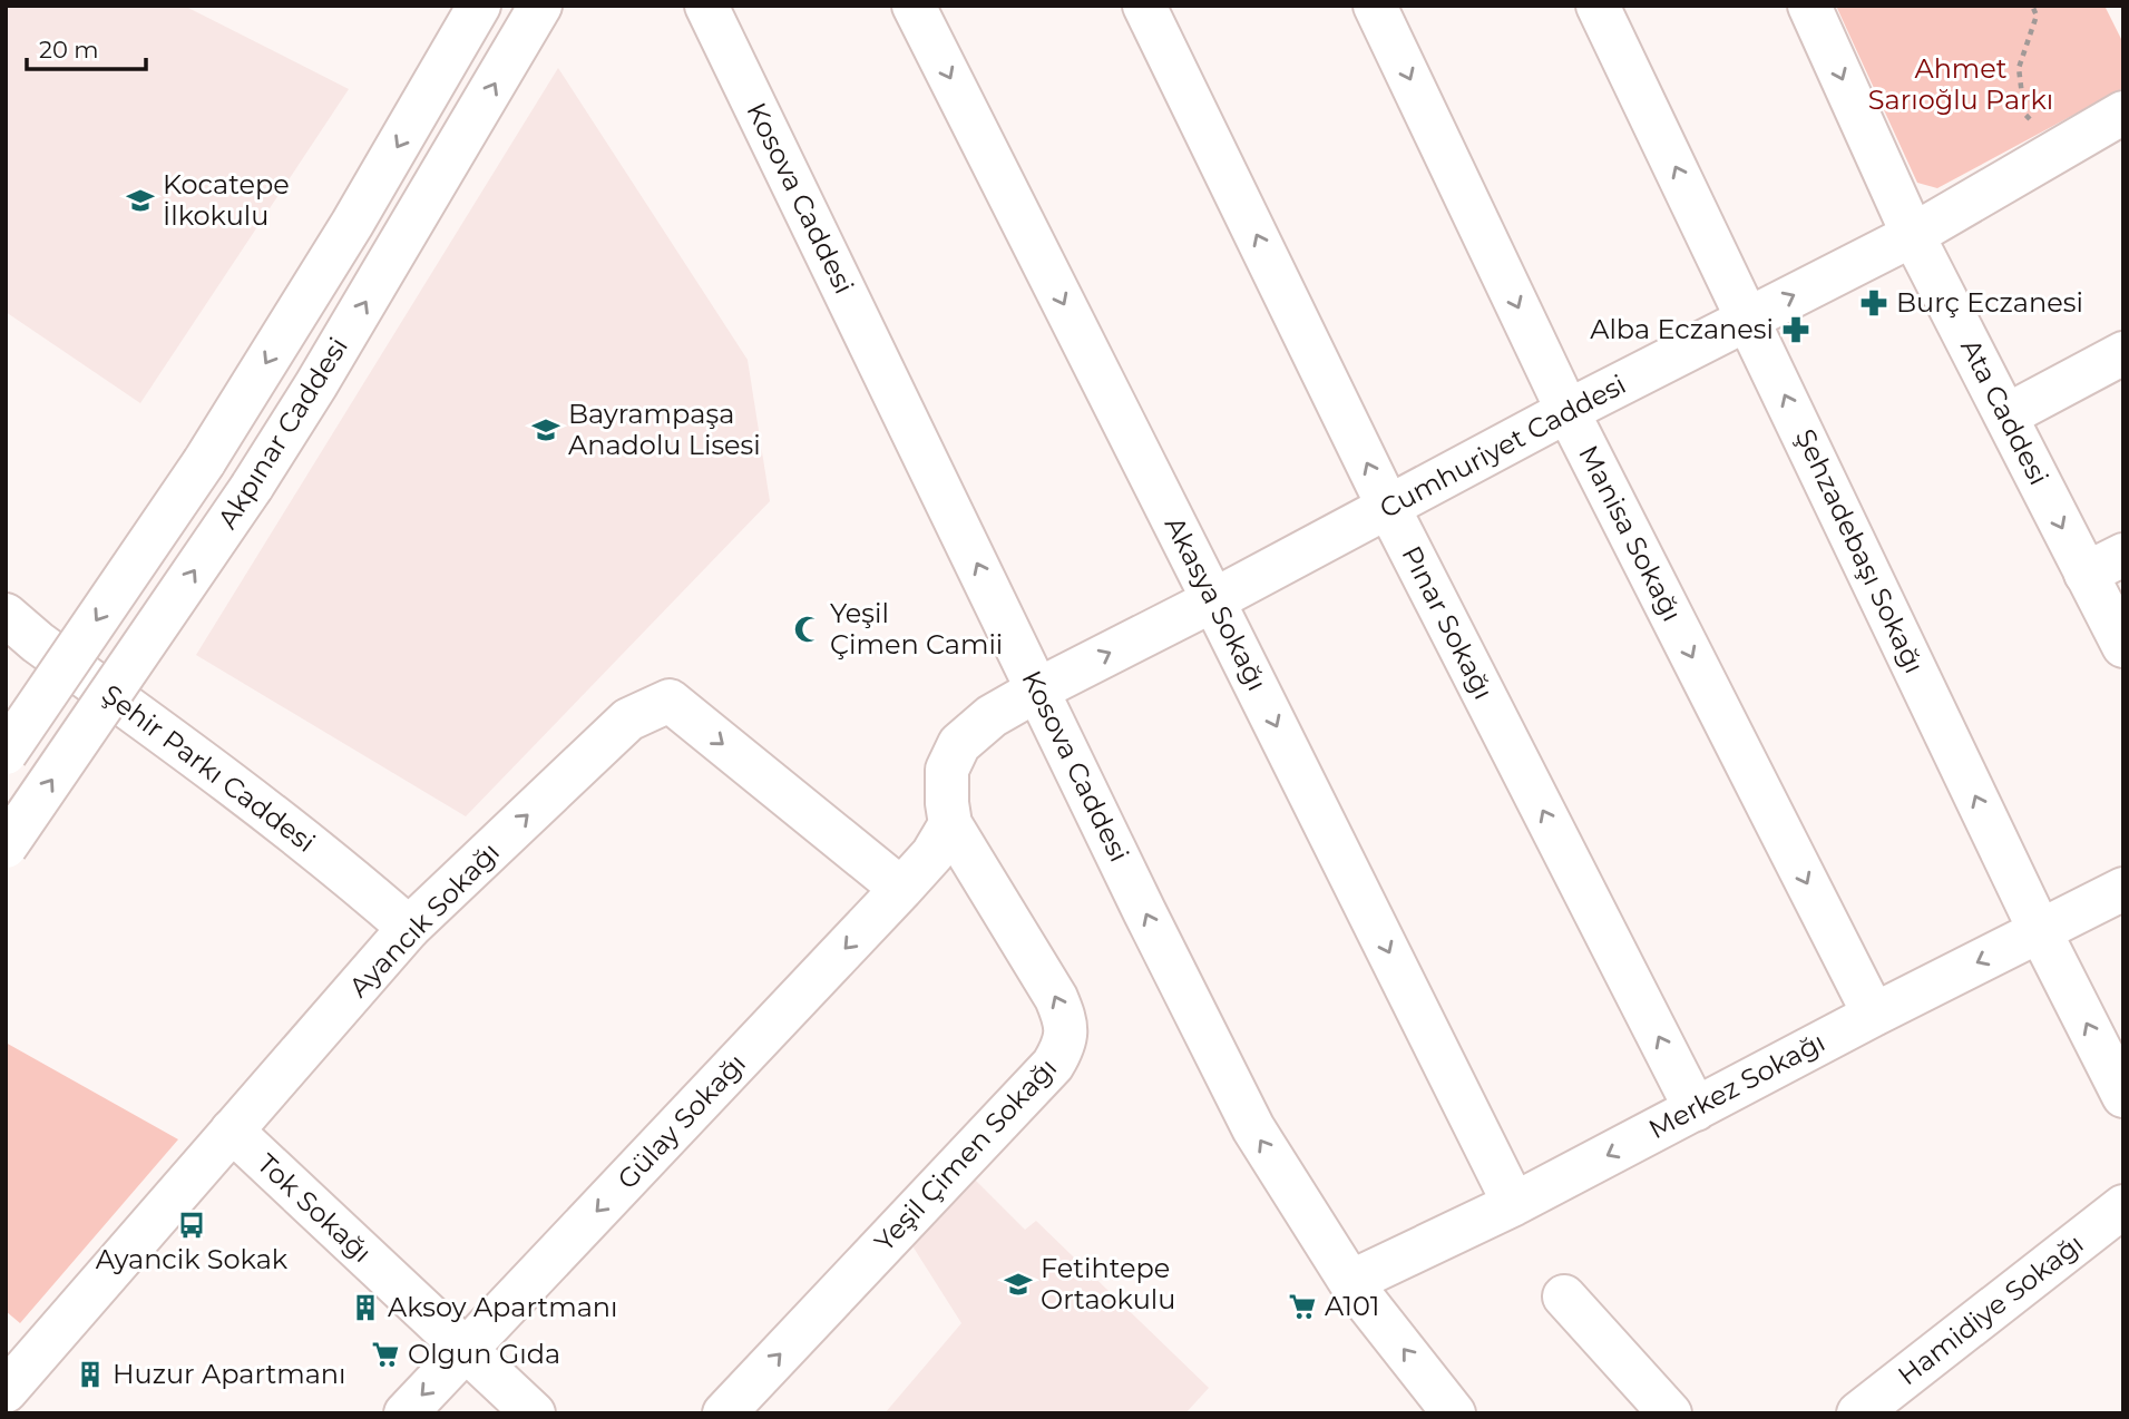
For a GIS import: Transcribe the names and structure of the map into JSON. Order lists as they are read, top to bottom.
{
  "streets": {
    "street": [
      "Kosova Caddesi",
      "Ata Caddesi",
      "Akpınar Caddesi",
      "Cumhuriyet Caddesi",
      "Manisa Sokağı",
      "Şehzadebaşı Sokağı",
      "Akasya Sokağı",
      "Pınar Sokağı",
      "Şehir Parkı Caddesi",
      "Ayancık Sokağı",
      "Merkez Sokağı",
      "Gülay Sokağı",
      "Yeşil Çimen Sokağı",
      "Tok Sokağı",
      "Hamidiye Sokağı"
    ]
  },
  "crossings": [
    ["Kosova Caddesi", "Cumhuriyet Caddesi"],
    ["Kosova Caddesi", "Merkez Sokağı"],
    ["Ata Caddesi", "Cumhuriyet Caddesi"],
    ["Cumhuriyet Caddesi", "Manisa Sokağı"],
    ["Cumhuriyet Caddesi", "Şehzadebaşı Sokağı"],
    ["Cumhuriyet Caddesi", "Akasya Sokağı"],
    ["Cumhuriyet Caddesi", "Pınar Sokağı"],
    ["Cumhuriyet Caddesi", "Gülay Sokağı"],
    ["Cumhuriyet Caddesi", "Yeşil Çimen Sokağı"],
    ["Manisa Sokağı", "Merkez Sokağı"],
    ["Şehzadebaşı Sokağı", "Merkez Sokağı"],
    ["Akasya Sokağı", "Merkez Sokağı"],
    ["Pınar Sokağı", "Merkez Sokağı"],
    ["Şehir Parkı Caddesi", "Ayancık Sokağı"],
    ["Ayancık Sokağı", "Gülay Sokağı"],
    ["Ayancık Sokağı", "Tok Sokağı"],
    ["Gülay Sokağı", "Yeşil Çimen Sokağı"],
    ["Gülay Sokağı", "Tok Sokağı"]
  ],
  "one_way": [
    "Kosova Caddesi",
    "Ata Caddesi",
    "Manisa Sokağı",
    "Şehzadebaşı Sokağı",
    "Akasya Sokağı",
    "Pınar Sokağı",
    "Merkez Sokağı",
    "Gülay Sokağı",
    "Yeşil Çimen Sokağı"
  ],
  "parks": ["Ahmet Sarıoğlu Parkı"],
  "places": {
    "school or university": ["Kocatepe İlkokulu", "Bayrampaşa Anadolu Lisesi", "Fetihtepe Ortaokulu"],
    "pharmacy": ["Burç Eczanesi", "Alba Eczanesi"],
    "mosque": ["Yeşil Çimen Camii"],
    "bus stop": ["Ayancik Sokak"],
    "supermarket": ["A101", "Olgun Gıda"],
    "building": ["Aksoy Apartmanı", "Huzur Apartmanı"]
  },
  "scale_bar": "20 m"
}
